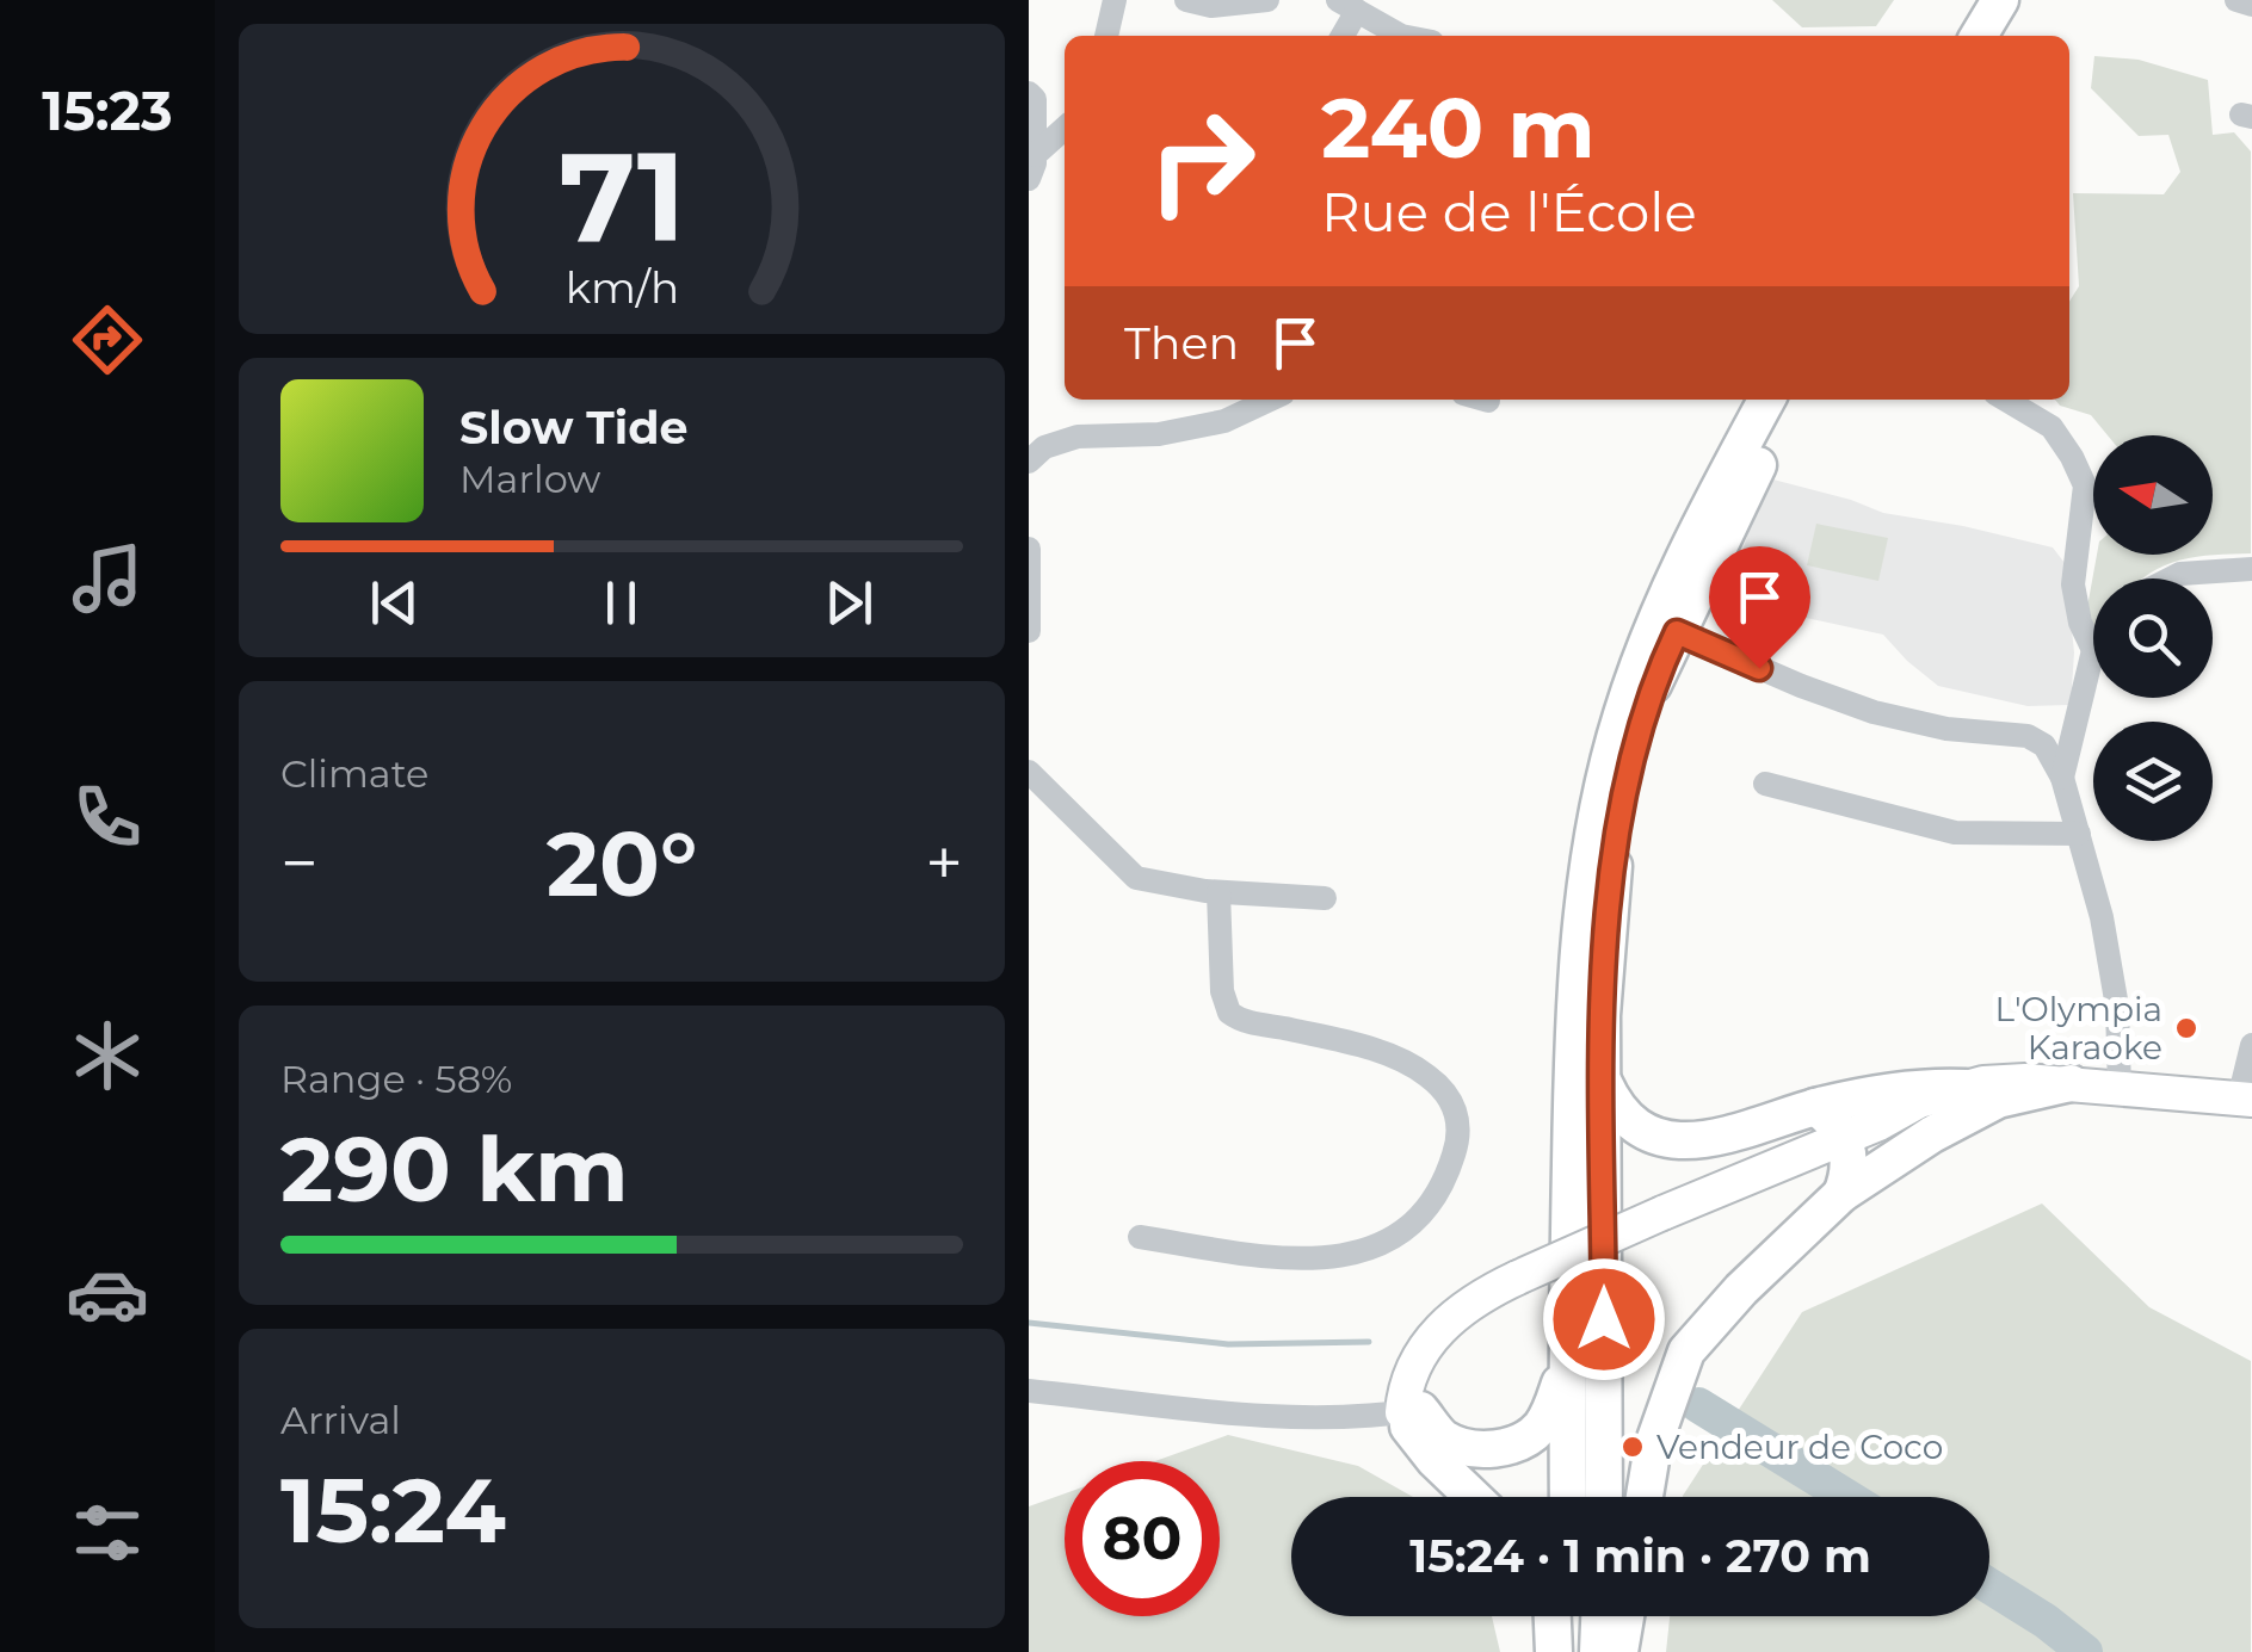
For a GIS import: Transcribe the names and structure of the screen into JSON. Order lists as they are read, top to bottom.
{
  "places": ["L'Olympia Karaoke", "Vendeur de Coco"],
  "north": "left",
  "page": {
    "tabs": "15:23",
    "turn": ["240 m", "Rue de l'École"],
    "then": "Then",
    "song": ["Slow Tide", "Marlow"],
    "tile": [
      "Climate",
      ["Range · 58%", "290 km"],
      ["Arrival", "15:24"]
    ],
    "heat": ["−", "20°", "+"],
    "limit": "80",
    "trip": "15:24 · 1 min · 270 m",
    "gauge": ["71", "km/h"]
  }
}
